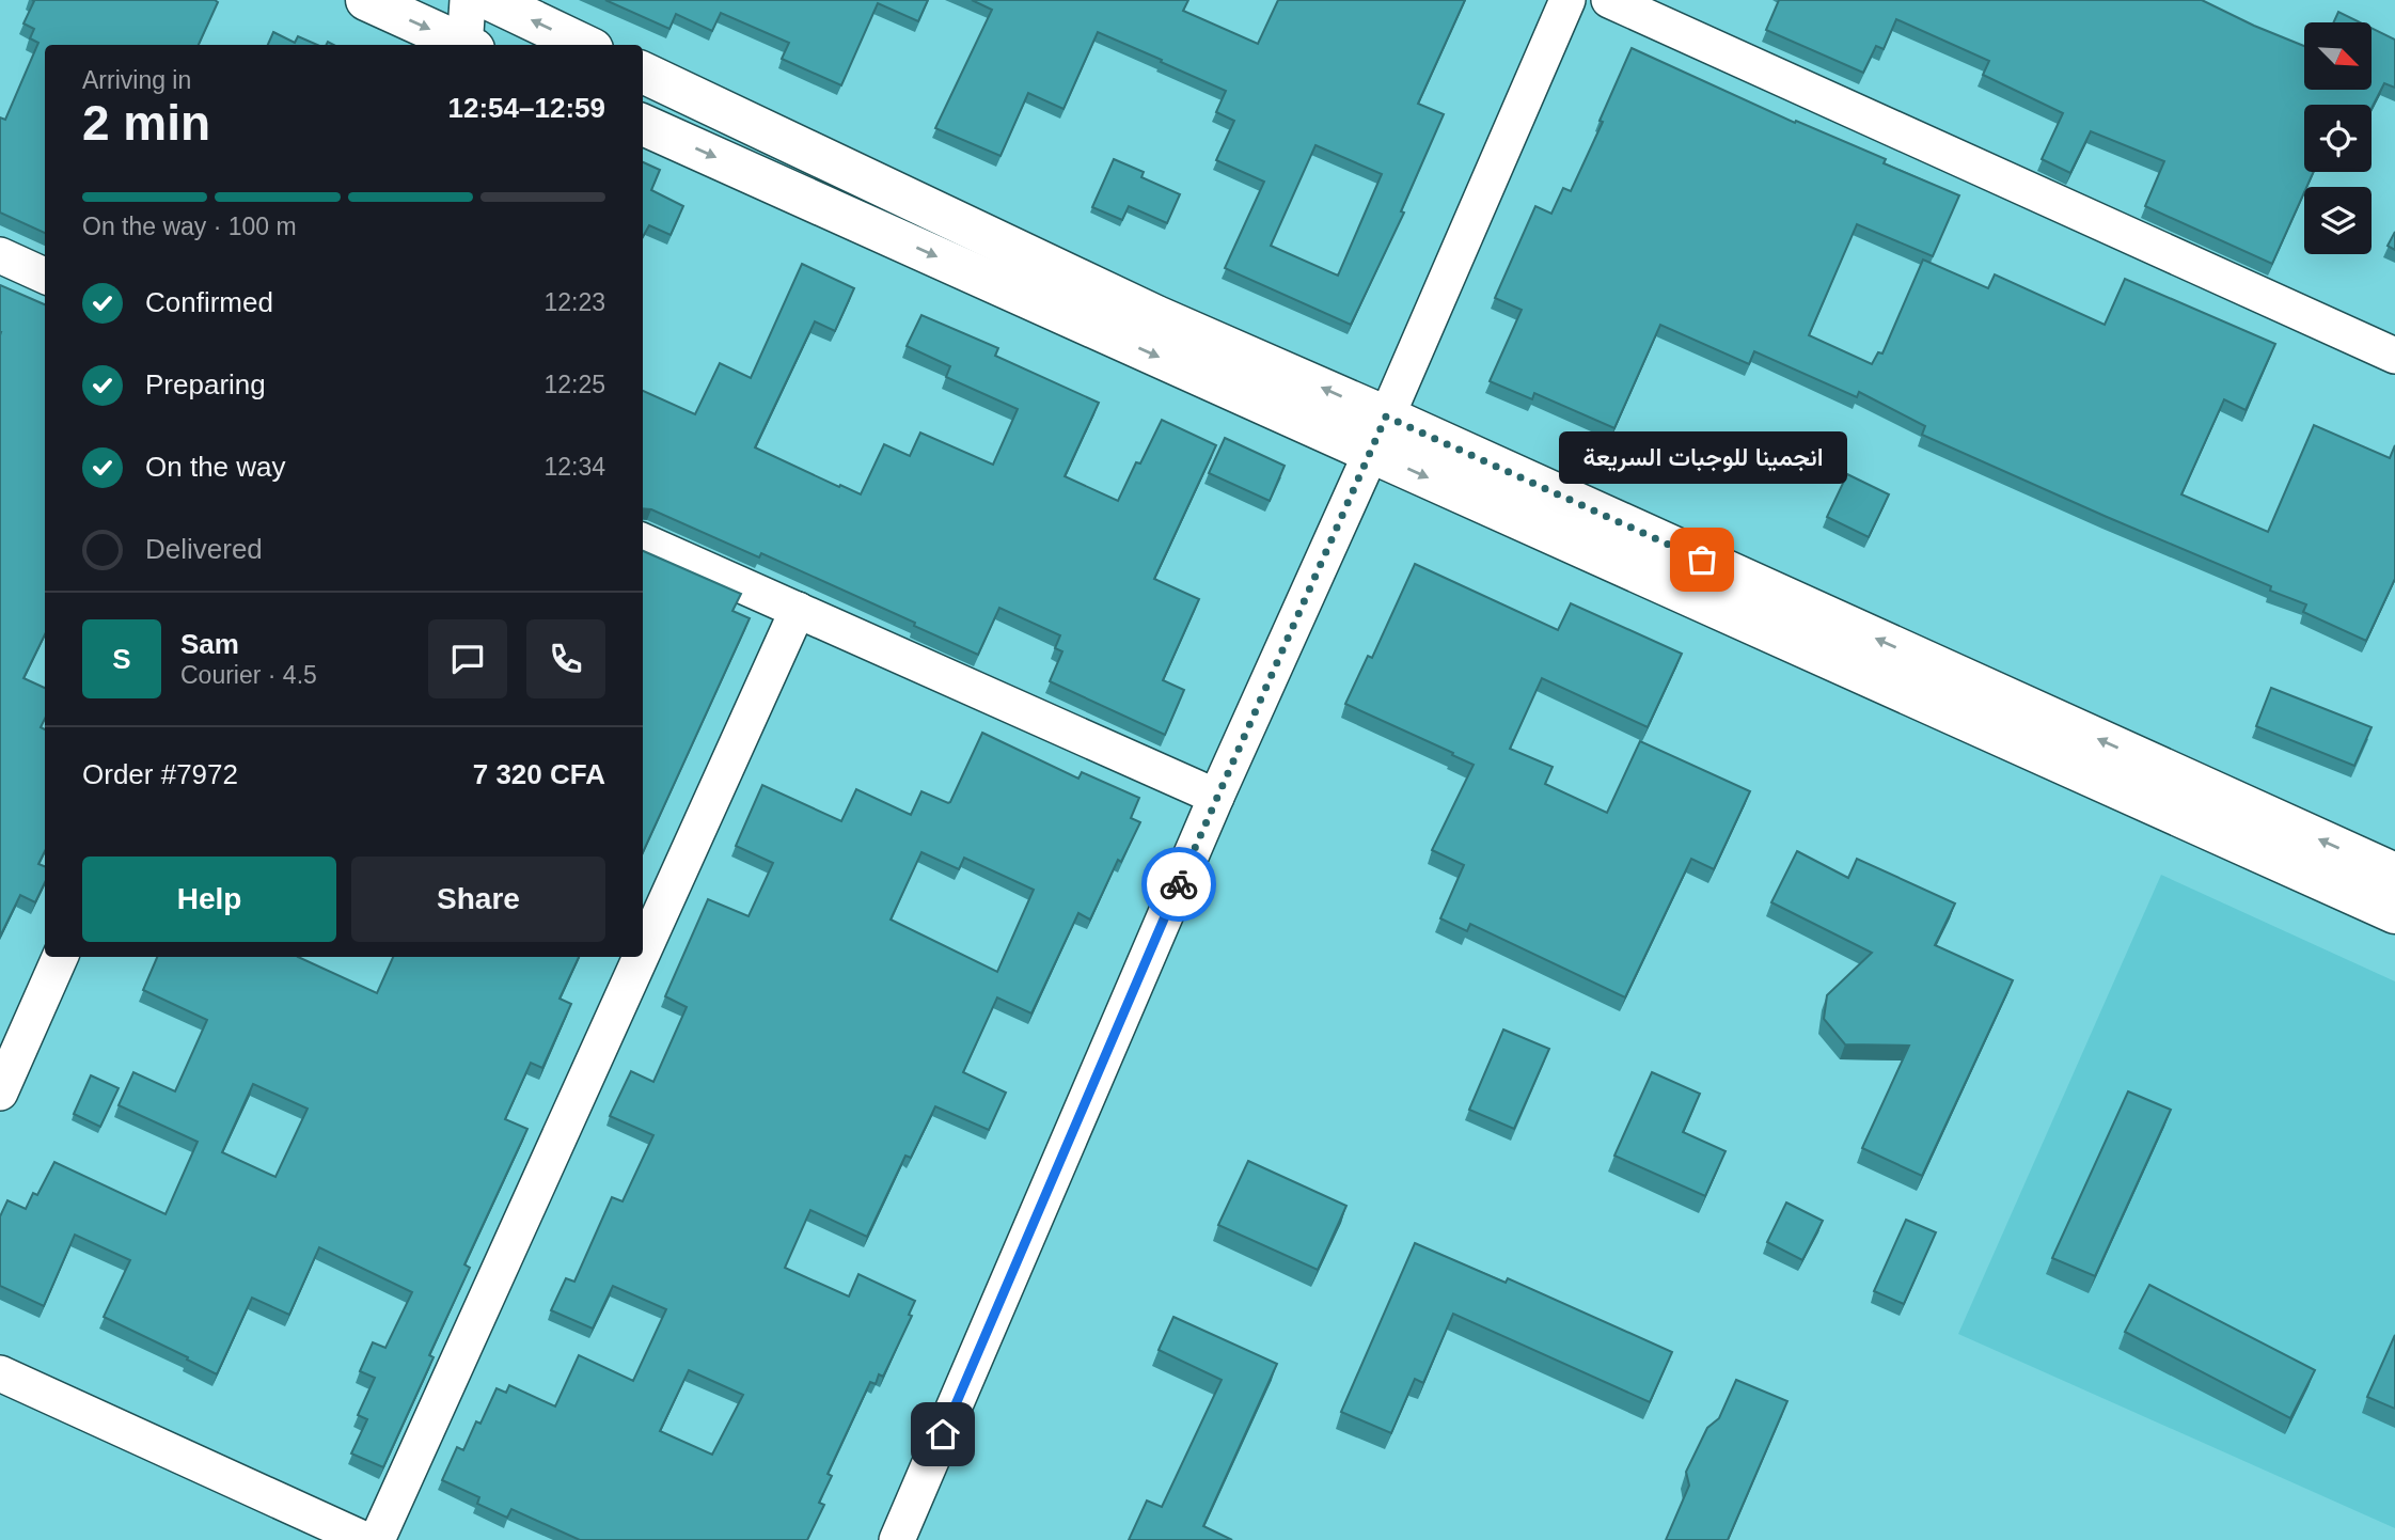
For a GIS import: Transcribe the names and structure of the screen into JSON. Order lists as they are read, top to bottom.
{
  "places": ["انجمينا للوجبات السريعة"],
  "north": "bottom right",
  "page": {
    "heading": ["2 min", "Arriving in", "12:54–12:59"],
    "panel": [
      "Sam",
      "Courier · 4.5",
      "Order #7972",
      "7 320 CFA"
    ],
    "bar": "On the way · 100 m",
    "list": [
      ["Confirmed", "12:23"],
      ["Preparing", "12:25"],
      ["On the way", "12:34"],
      "Delivered"
    ],
    "bubble": "انجمينا للوجبات السريعة",
    "round": "S",
    "buttons": ["Help", "Share"]
  }
}
